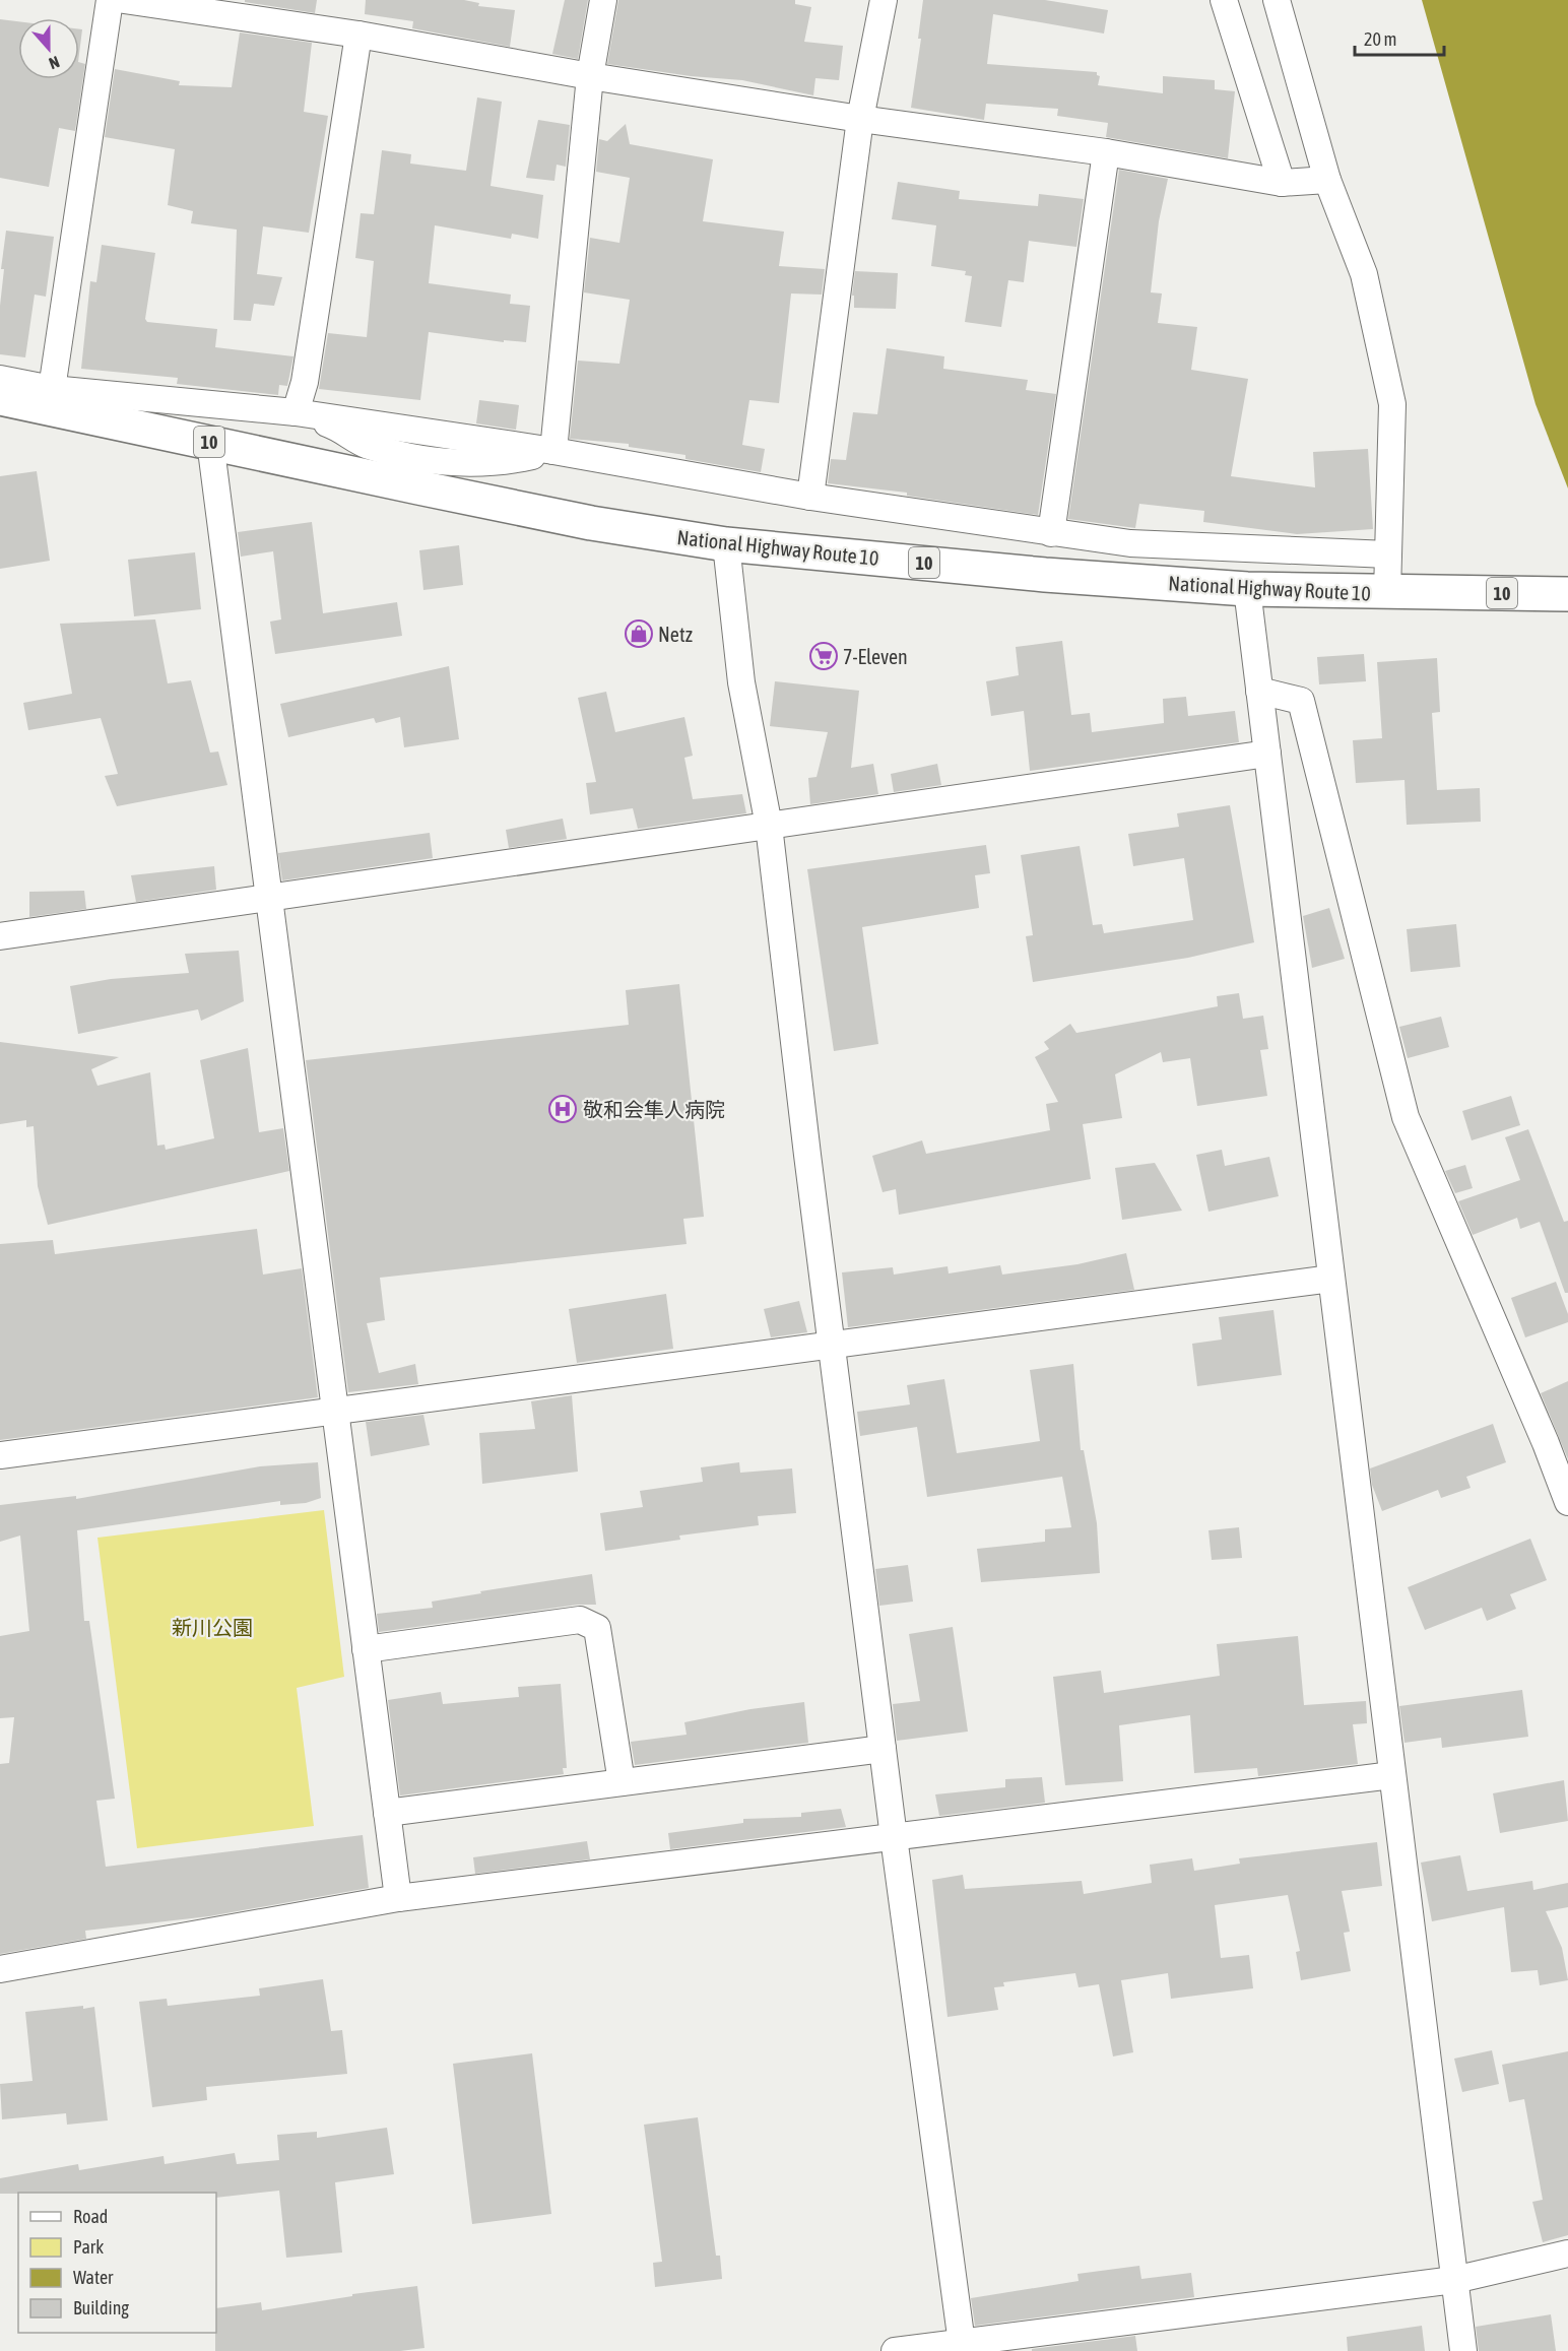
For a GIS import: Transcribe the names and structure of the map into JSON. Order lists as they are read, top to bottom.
{
  "streets": {
    "highway": ["10", "National Highway Route 10"]
  },
  "parks": ["新川公園"],
  "places": {
    "shop": ["Netz"],
    "supermarket": ["7-Eleven"],
    "hospital": ["敬和会隼人病院"]
  },
  "legend": [
    "Road",
    "Park",
    "Water",
    "Building"
  ],
  "scale_bar": "20 m",
  "north": "bottom"
}
